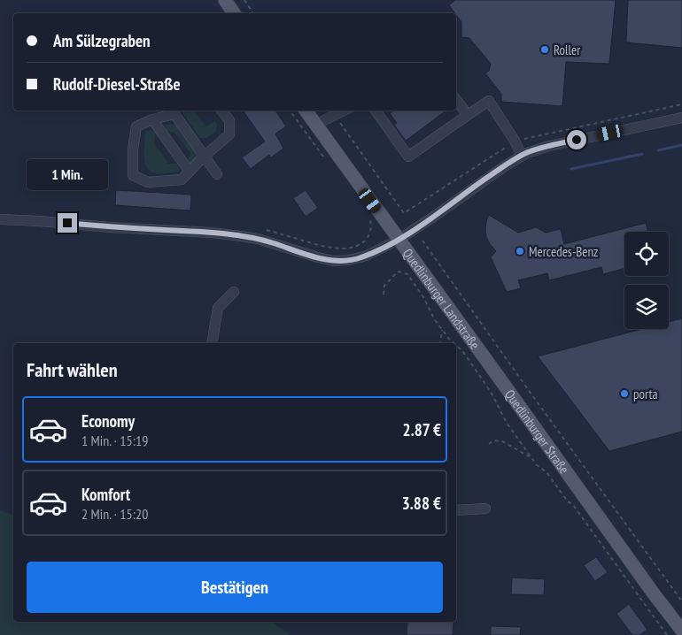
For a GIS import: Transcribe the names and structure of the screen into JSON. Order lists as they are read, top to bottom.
{
  "streets": {
    "main road": ["Quedlinburger Landstraße", "Quedlinburger Straße"]
  },
  "crossings": [
    ["Quedlinburger Landstraße", "Quedlinburger Straße"]
  ],
  "places": ["Roller", "Mercedes-Benz", "porta"],
  "page": {
    "banner": ["Am Sülzegraben", "Rudolf-Diesel-Straße"],
    "bubble": "1 Min.",
    "heading": "Fahrt wählen",
    "list": [
      {
        "name": "Economy",
        "note": "1 Min. · 15:19",
        "value": "2.87 €"
      },
      {
        "name": "Komfort",
        "note": "2 Min. · 15:20",
        "value": "3.88 €"
      }
    ],
    "buttons": "Bestätigen"
  }
}
